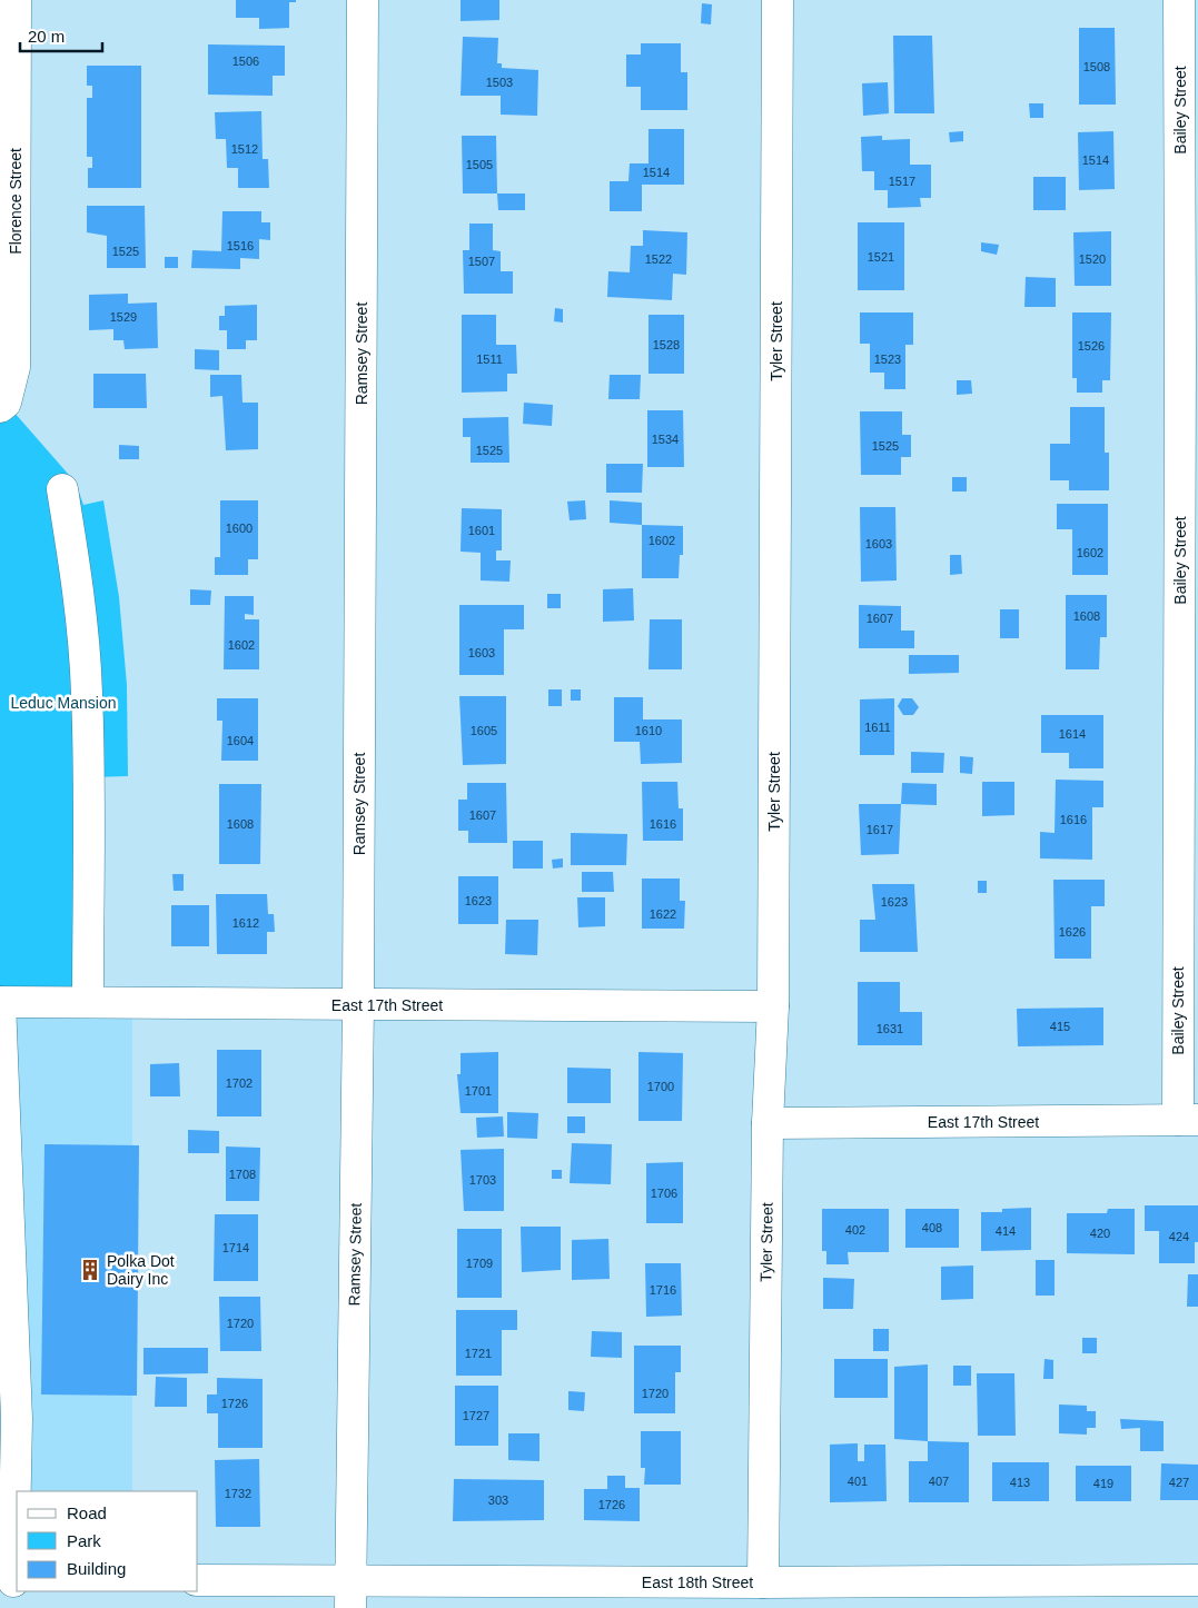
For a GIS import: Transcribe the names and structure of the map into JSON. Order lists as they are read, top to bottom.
{
  "streets": {
    "street": [
      "Bailey Street",
      "Florence Street",
      "Tyler Street",
      "Ramsey Street",
      "East 17th Street",
      "East 18th Street"
    ]
  },
  "crossings": [
    ["Bailey Street", "East 17th Street"],
    ["Tyler Street", "East 17th Street"],
    ["Tyler Street", "East 18th Street"],
    ["Ramsey Street", "East 17th Street"],
    ["Ramsey Street", "East 18th Street"]
  ],
  "parks": ["Leduc Mansion"],
  "places": {
    "building": ["Polka Dot Dairy Inc"]
  },
  "house_numbers": [
    "1506",
    "1508",
    "1503",
    "1512",
    "1514",
    "1505",
    "1514",
    "1517",
    "1516",
    "1525",
    "1521",
    "1522",
    "1520",
    "1507",
    "1529",
    "1528",
    "1526",
    "1511",
    "1523",
    "1534",
    "1525",
    "1525",
    "1600",
    "1601",
    "1602",
    "1603",
    "1602",
    "1608",
    "1607",
    "1602",
    "1603",
    "1611",
    "1605",
    "1610",
    "1614",
    "1604",
    "1607",
    "1616",
    "1608",
    "1616",
    "1617",
    "1623",
    "1623",
    "1622",
    "1612",
    "1626",
    "415",
    "1631",
    "1702",
    "1700",
    "1701",
    "1708",
    "1703",
    "1706",
    "408",
    "402",
    "414",
    "420",
    "424",
    "1714",
    "1709",
    "1716",
    "1720",
    "1721",
    "1720",
    "1726",
    "1727",
    "401",
    "407",
    "413",
    "427",
    "419",
    "1732",
    "303",
    "1726"
  ],
  "legend": ["Road", "Park", "Building"],
  "scale_bar": "20 m"
}
